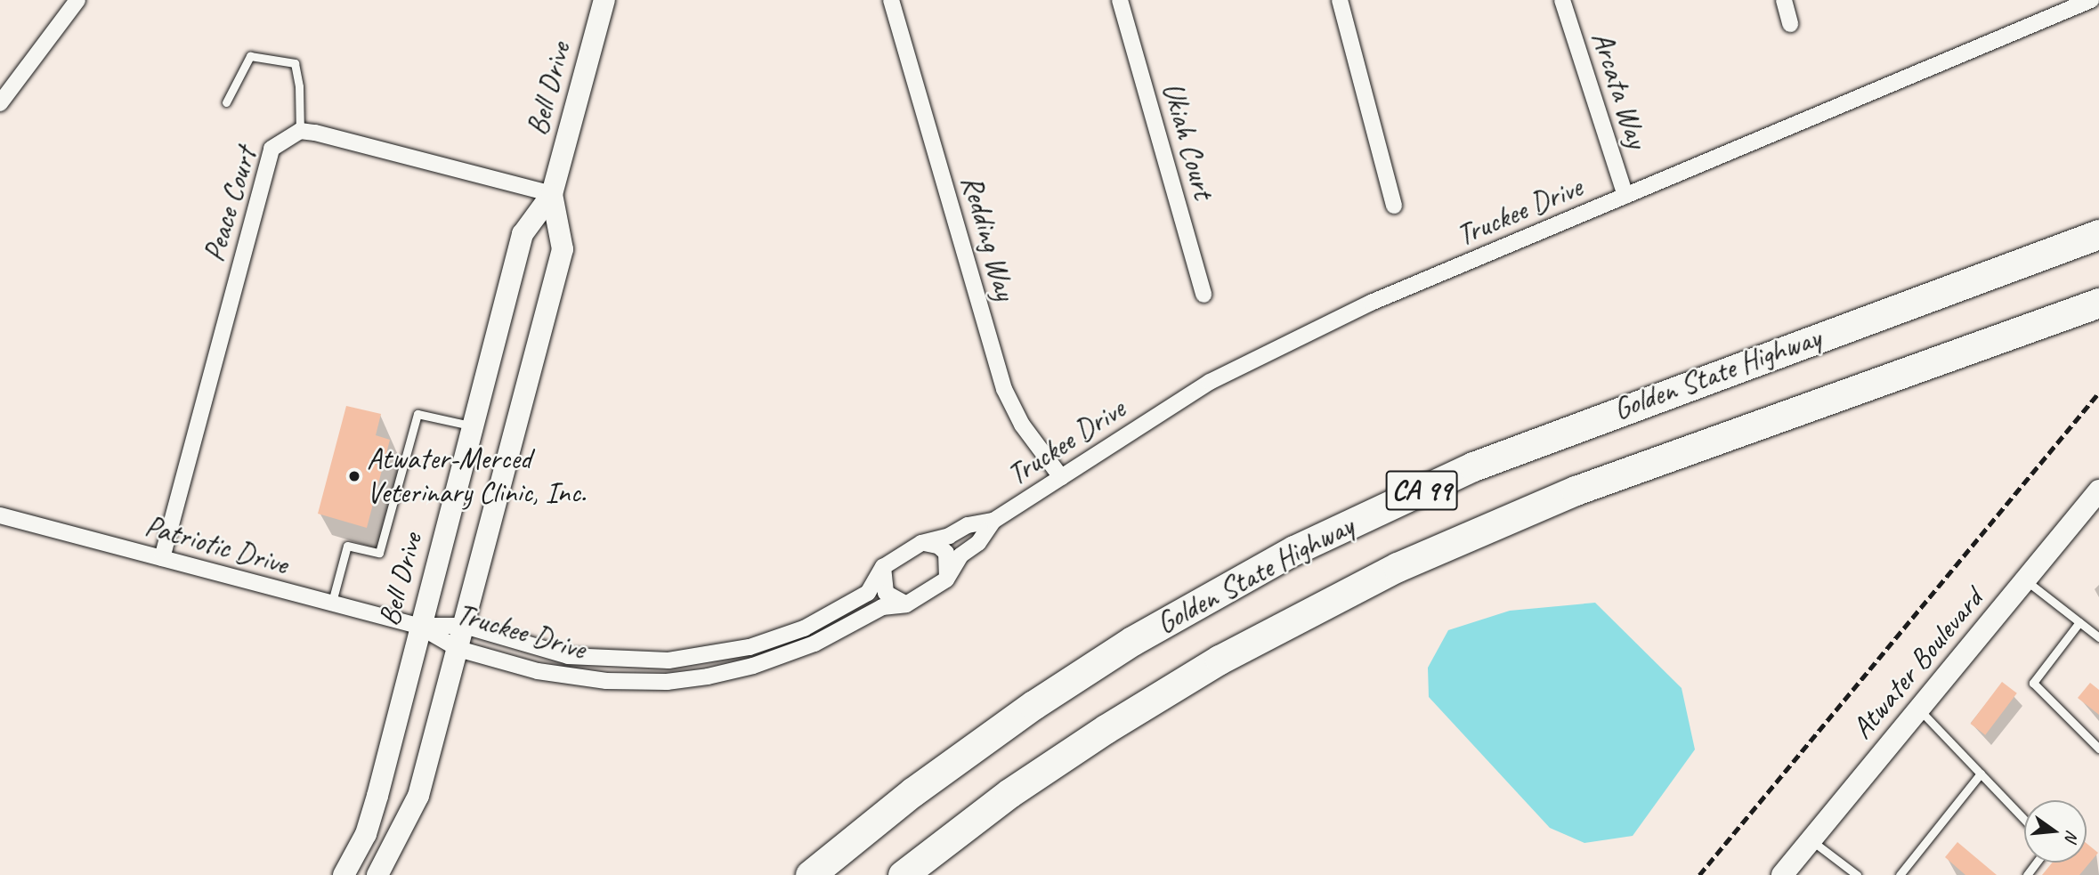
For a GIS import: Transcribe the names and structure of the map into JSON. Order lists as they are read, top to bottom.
{
  "streets": {
    "highway": ["Golden State Highway", "CA 99"],
    "street": [
      "Bell Drive",
      "Arcata Way",
      "Ukiah Court",
      "Peace Court",
      "Truckee Drive",
      "Redding Way",
      "Patriotic Drive",
      "Atwater Boulevard"
    ]
  },
  "crossings": [
    ["Bell Drive", "Peace Court"],
    ["Bell Drive", "Truckee Drive"],
    ["Bell Drive", "Patriotic Drive"],
    ["Arcata Way", "Truckee Drive"],
    ["Peace Court", "Patriotic Drive"],
    ["Truckee Drive", "Redding Way"],
    ["Truckee Drive", "Patriotic Drive"]
  ],
  "places": ["Atwater-Merced Veterinary Clinic, Inc."],
  "north": "right"
}
